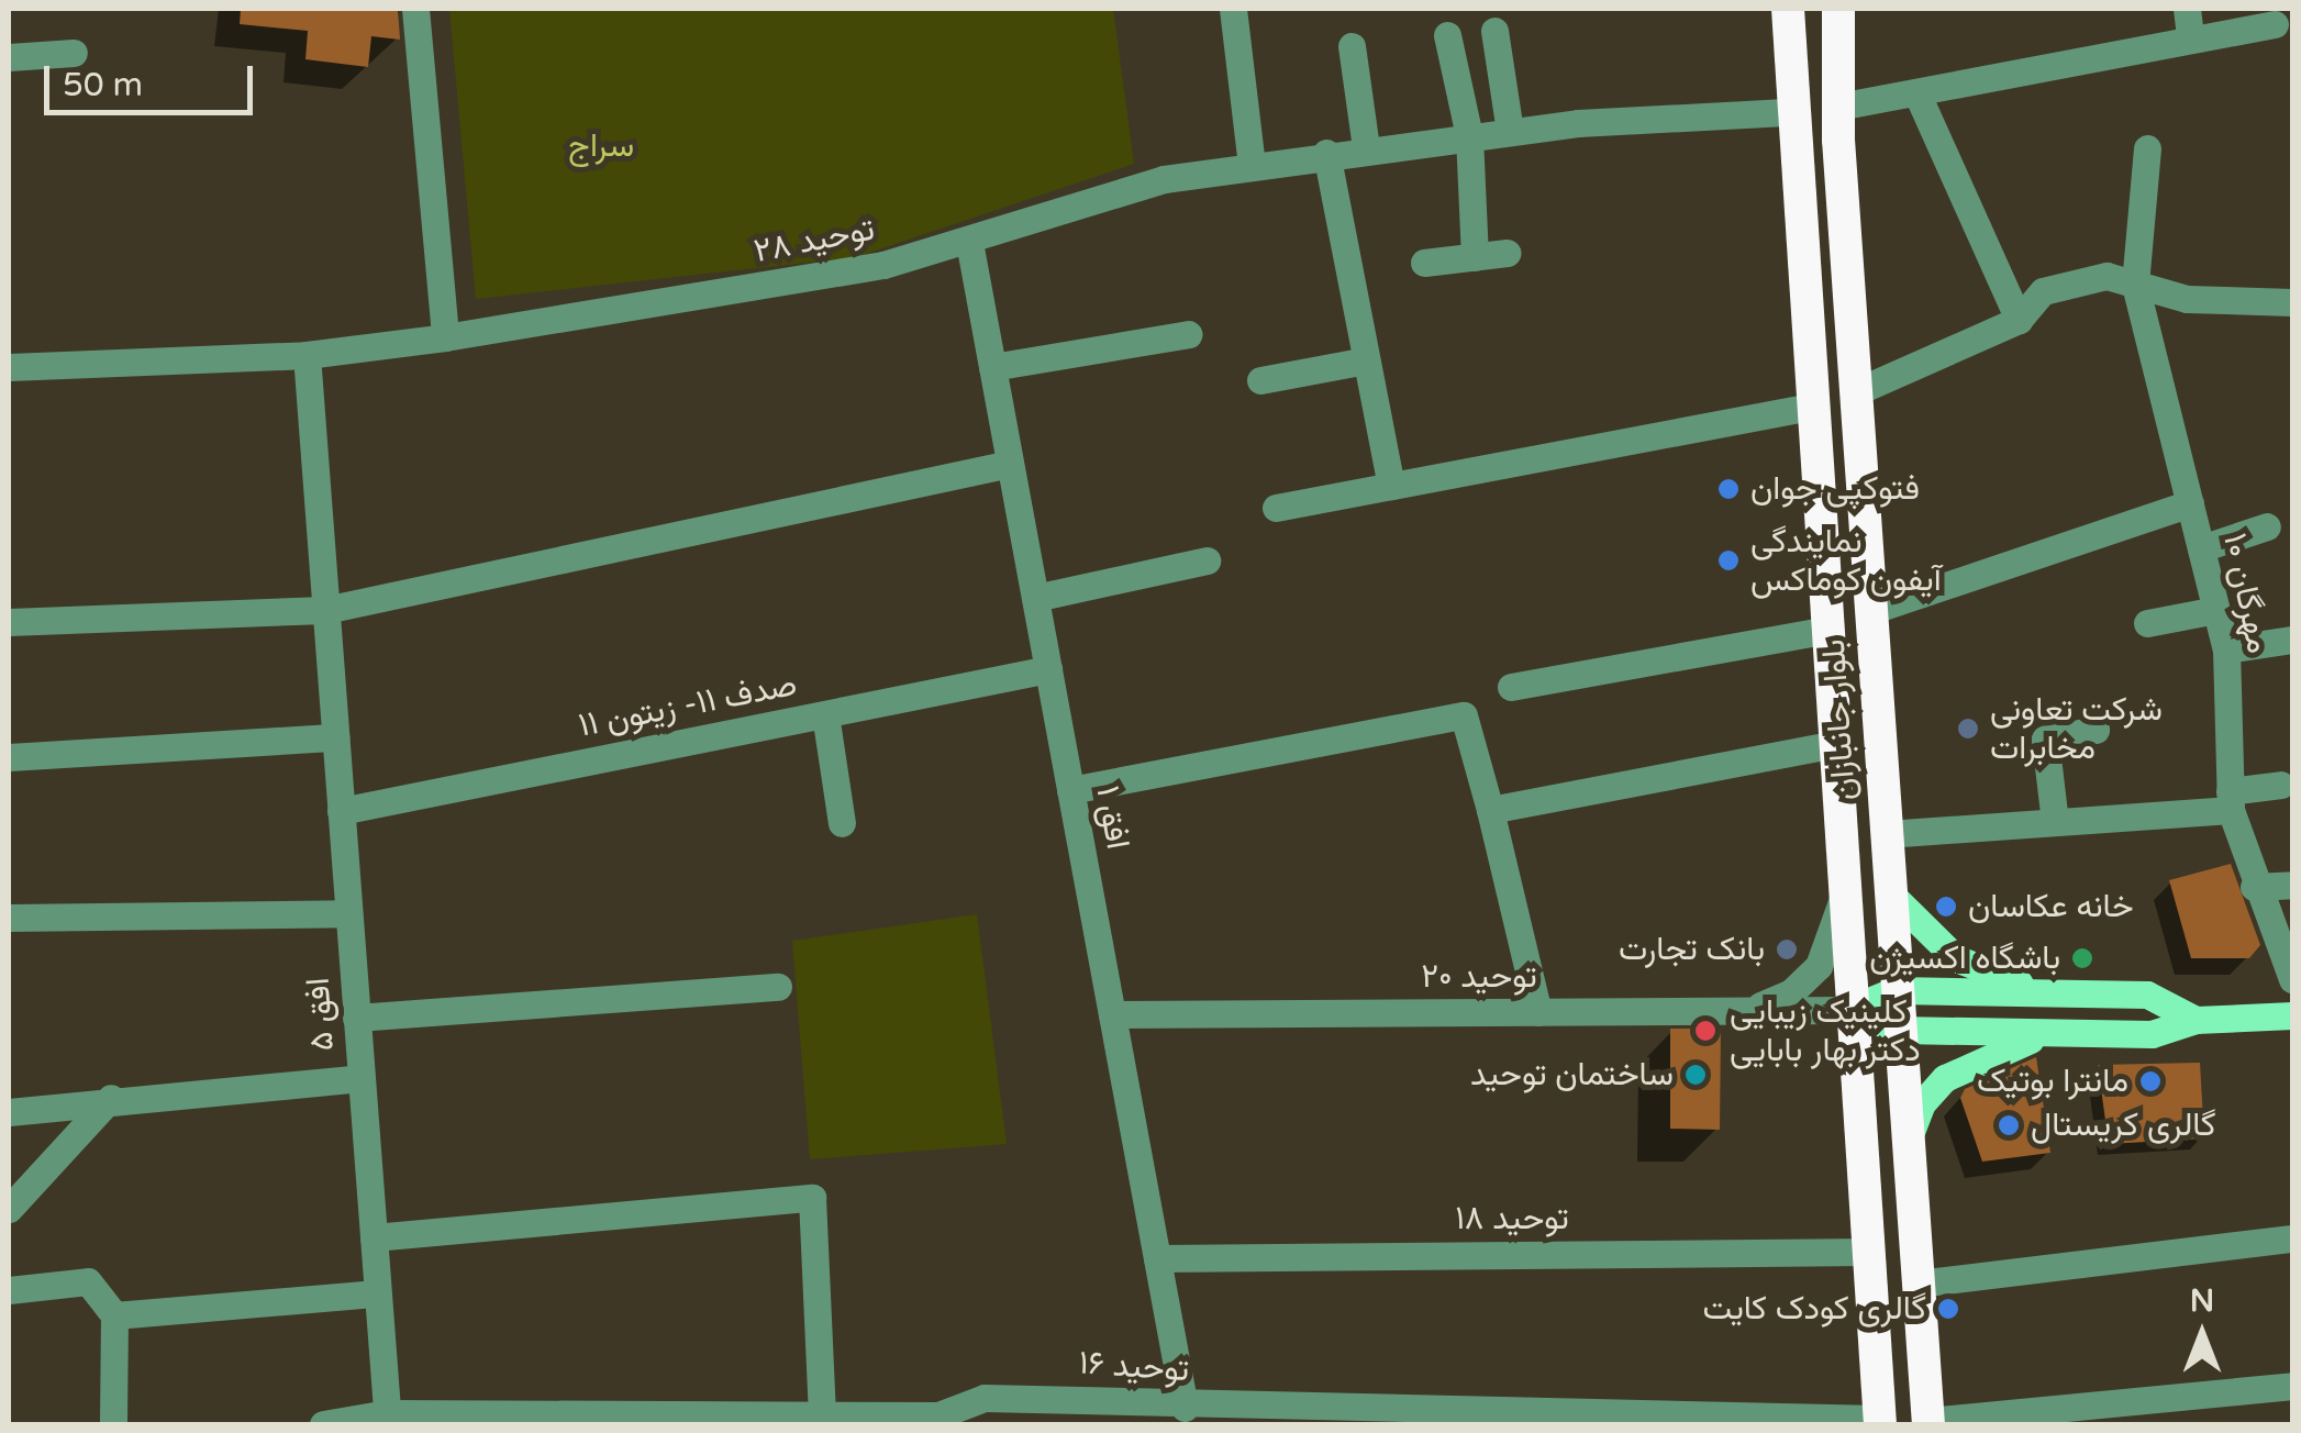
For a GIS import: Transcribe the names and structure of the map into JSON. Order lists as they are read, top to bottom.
{
  "streets": {
    "highway": ["بلوار جانبازان"],
    "street": [
      "توحید ۲۸",
      "مهرگان ۱۰",
      "صدف ۱۱- زیتون ۱۱",
      "افق ۱",
      "توحید ۲۰",
      "افق ۵",
      "توحید ۱۸",
      "توحید ۱۶"
    ]
  },
  "crossings": [
    ["توحید ۲۸", "بلوار جانبازان"],
    ["توحید ۲۸", "افق ۱"],
    ["صدف ۱۱- زیتون ۱۱", "افق ۱"],
    ["صدف ۱۱- زیتون ۱۱", "افق ۵"],
    ["بلوار جانبازان", "توحید ۲۰"],
    ["بلوار جانبازان", "توحید ۱۸"],
    ["بلوار جانبازان", "توحید ۱۶"],
    ["افق ۱", "توحید ۲۰"],
    ["افق ۱", "توحید ۱۸"],
    ["افق ۱", "توحید ۱۶"],
    ["افق ۵", "توحید ۱۶"]
  ],
  "parks": ["سراج"],
  "places": [
    "فتوکپی جوان",
    "نمایندگی آیفون کوماکس",
    "شرکت تعاونی مخابرات",
    "خانه عکاسان",
    "بانک تجارت",
    "باشگاه اکسیژن",
    "کلینیک زیبایی دکتر بهار بابایی",
    "ساختمان توحید",
    "مانترا بوتیک",
    "گالری کریستال",
    "گالری کودک کایت"
  ],
  "scale_bar": "50 m",
  "north": "top"
}
